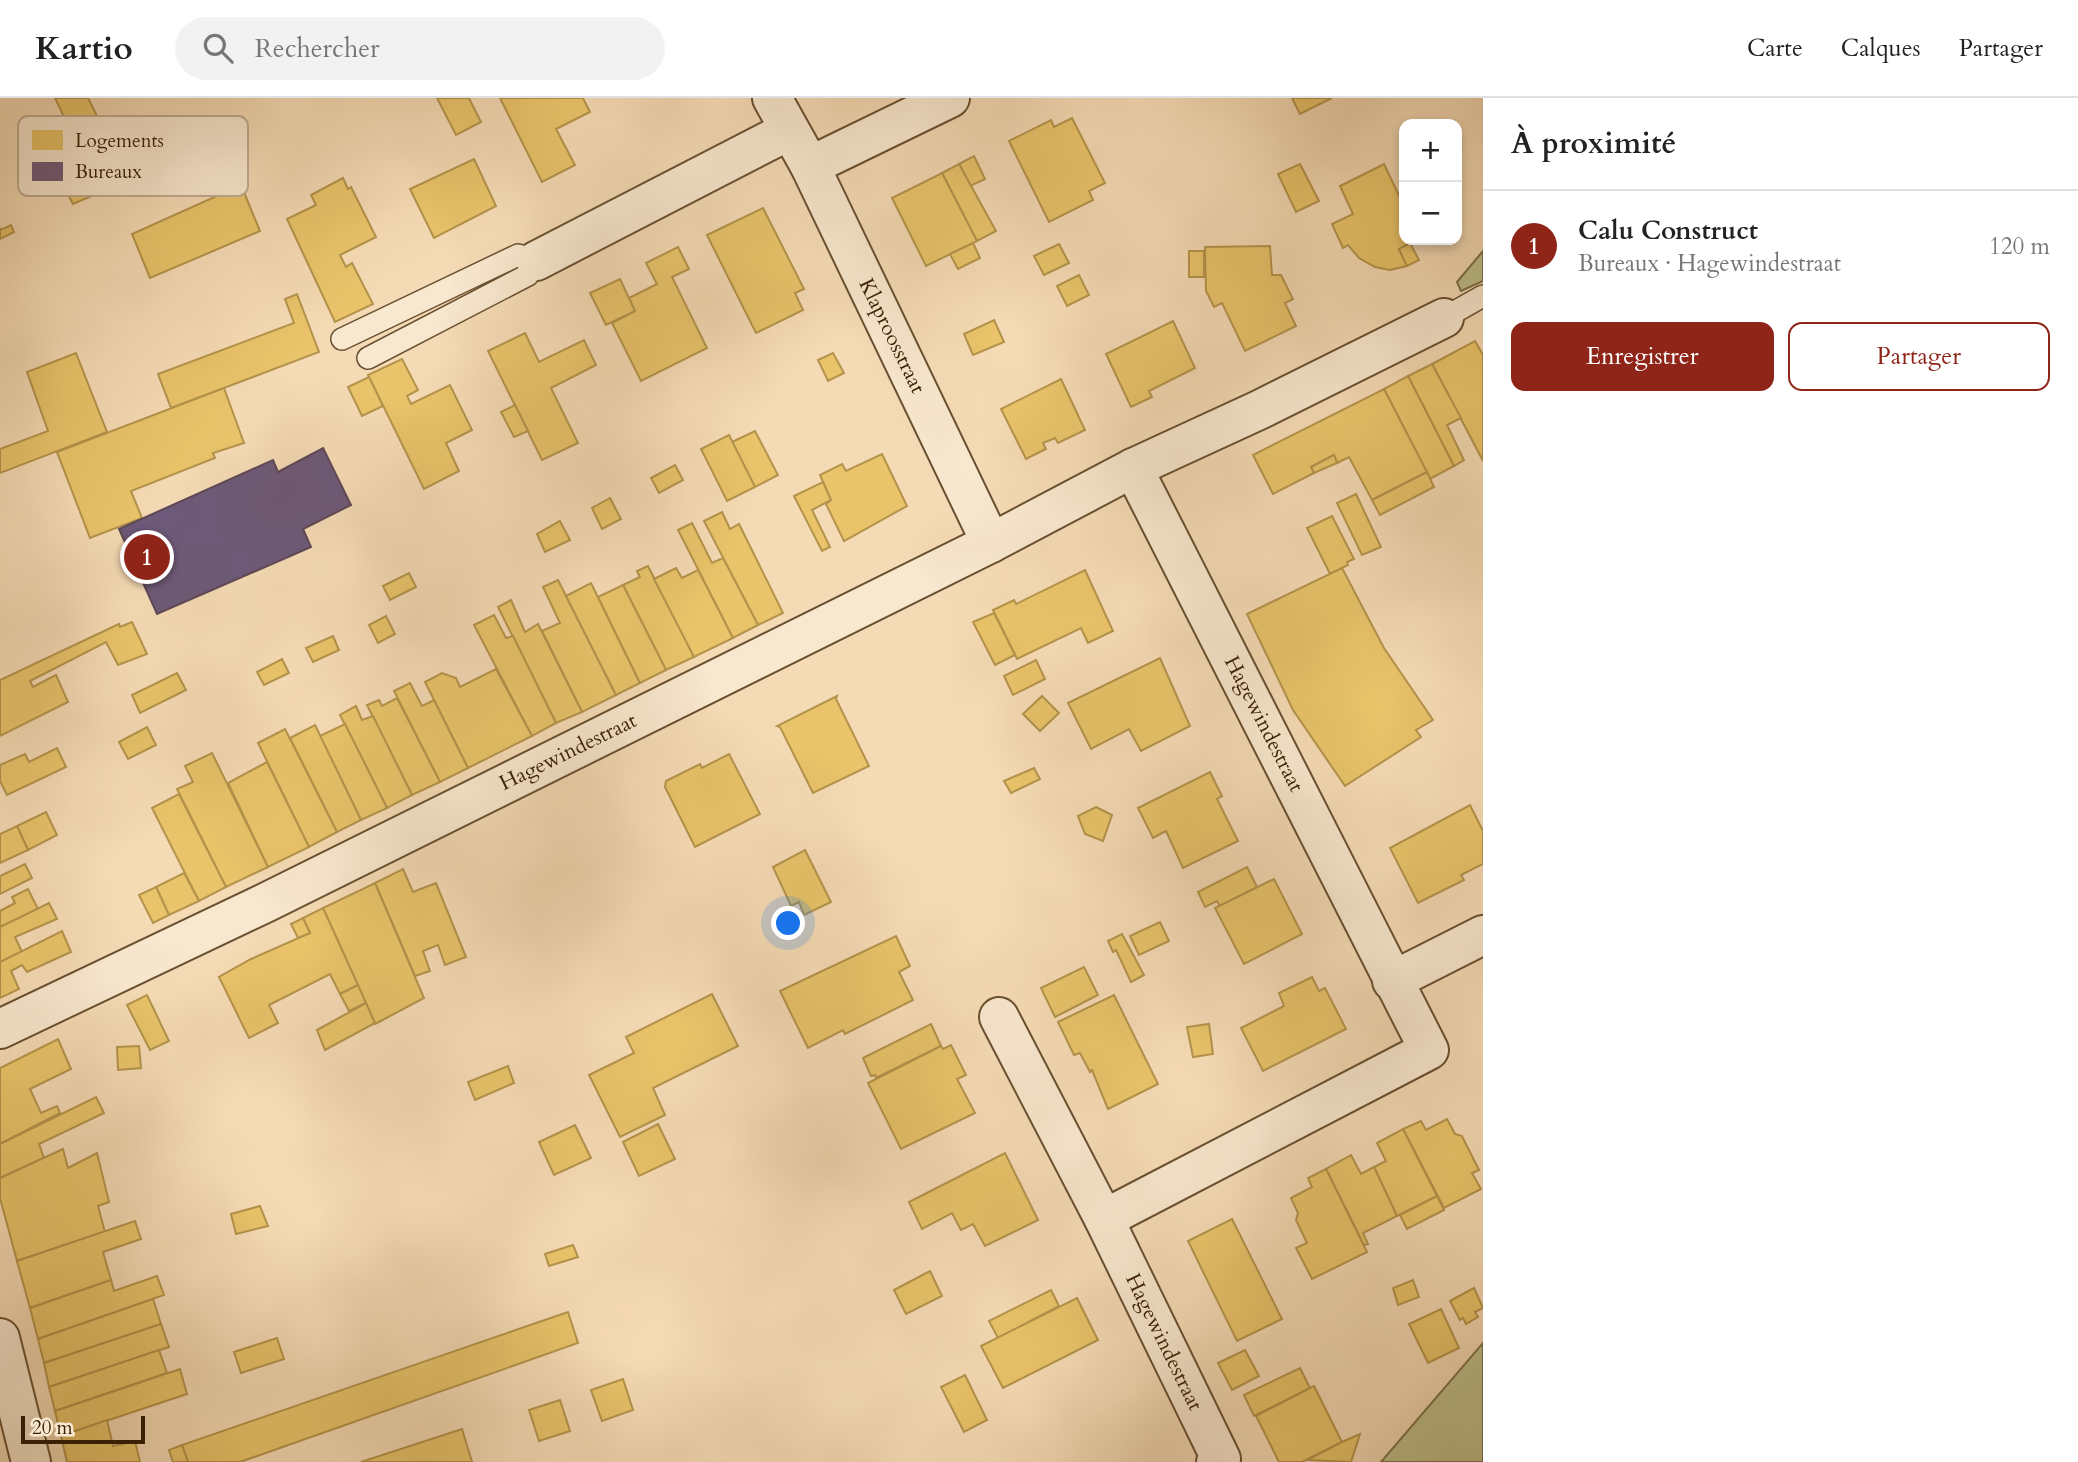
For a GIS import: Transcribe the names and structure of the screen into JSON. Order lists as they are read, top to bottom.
{
  "streets": {
    "street": ["Klaproosstraat", "Hagewindestraat"]
  },
  "crossings": [
    ["Klaproosstraat", "Hagewindestraat"]
  ],
  "legend": ["Logements", "Bureaux"],
  "scale_bar": "20 m",
  "page": {
    "header": "Kartio",
    "search": "Rechercher",
    "nav": ["Carte", "Calques", "Partager"],
    "heading": "À proximité",
    "map_buttons": ["+", "−"],
    "list": [
      {
        "mark": "1",
        "name": "Calu Construct",
        "note": "Bureaux · Hagewindestraat",
        "value": "120 m"
      }
    ],
    "buttons": ["Enregistrer", "Partager"],
    "pins": "1",
    "scale": "20 m"
  }
}
